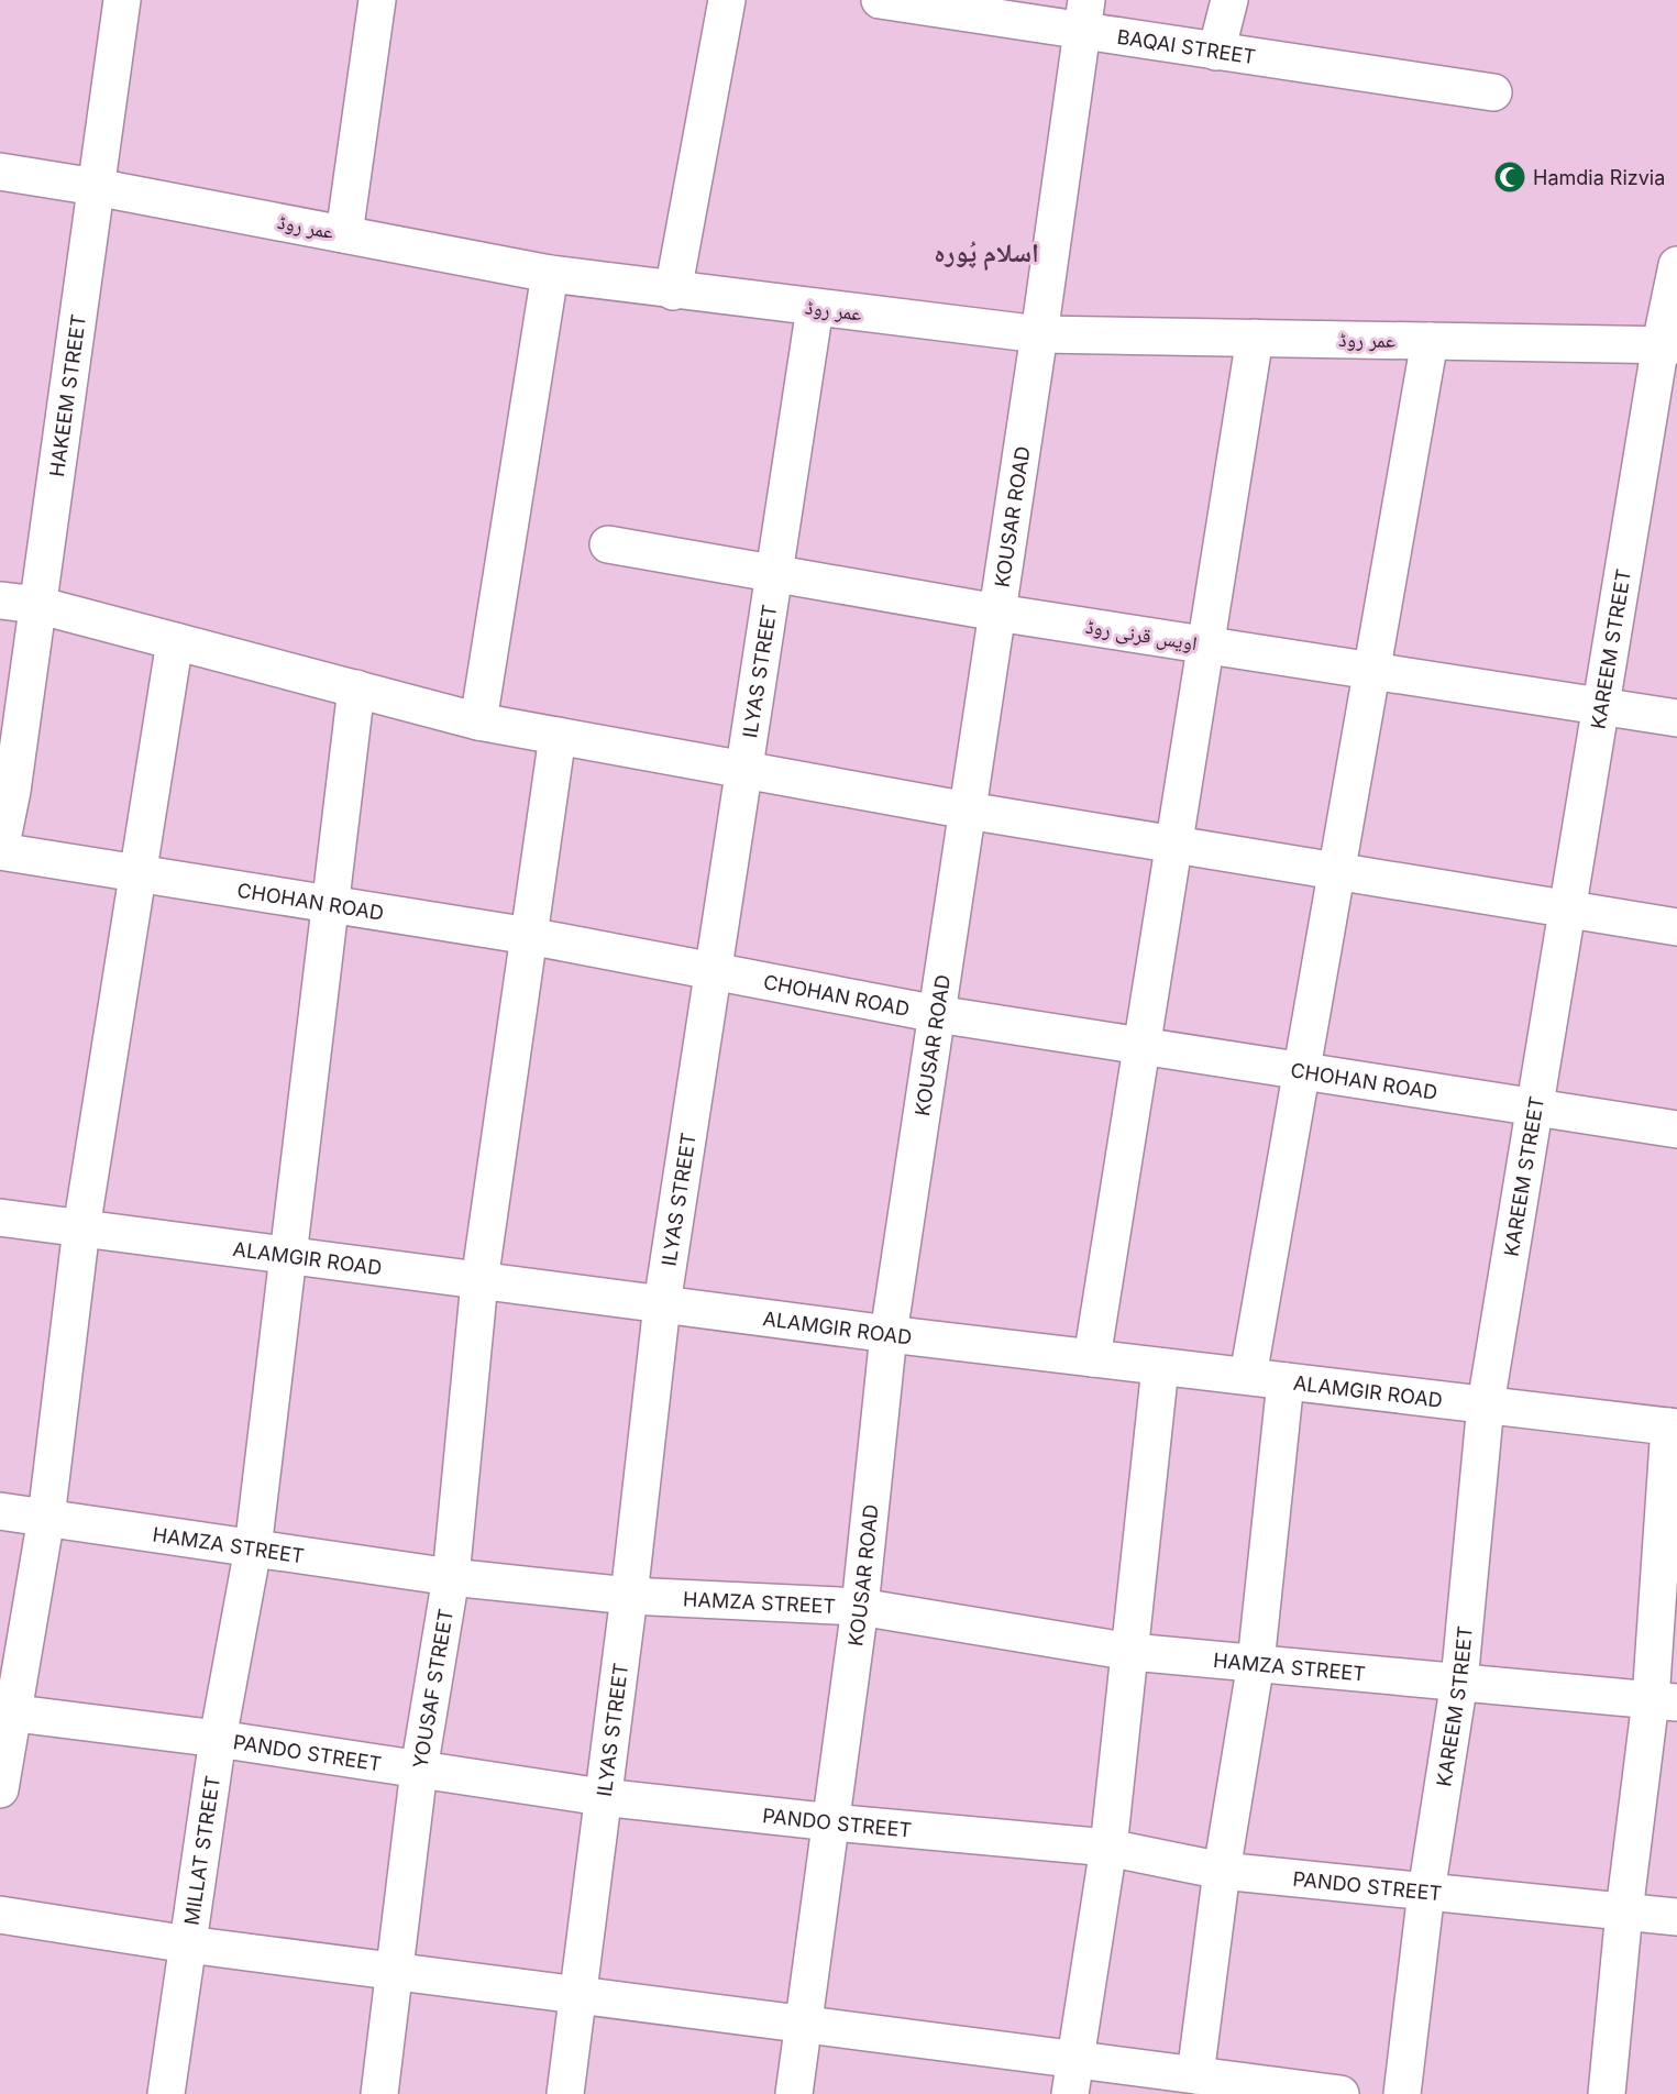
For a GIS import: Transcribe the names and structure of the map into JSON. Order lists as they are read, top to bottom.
{
  "streets": {
    "street": [
      "BAQAI STREET",
      "عمر روڈ",
      "HAKEEM STREET",
      "KOUSAR ROAD",
      "اویس قرنی روڈ",
      "KAREEM STREET",
      "ILYAS STREET",
      "CHOHAN ROAD",
      "ALAMGIR ROAD",
      "HAMZA STREET",
      "YOUSAF STREET",
      "PANDO STREET",
      "MILLAT STREET"
    ]
  },
  "crossings": [
    ["BAQAI STREET", "KOUSAR ROAD"],
    ["عمر روڈ", "HAKEEM STREET"],
    ["عمر روڈ", "KOUSAR ROAD"],
    ["عمر روڈ", "KAREEM STREET"],
    ["عمر روڈ", "ILYAS STREET"],
    ["HAKEEM STREET", "CHOHAN ROAD"],
    ["KOUSAR ROAD", "اویس قرنی روڈ"],
    ["KOUSAR ROAD", "CHOHAN ROAD"],
    ["KOUSAR ROAD", "ALAMGIR ROAD"],
    ["KOUSAR ROAD", "HAMZA STREET"],
    ["KOUSAR ROAD", "PANDO STREET"],
    ["اویس قرنی روڈ", "KAREEM STREET"],
    ["اویس قرنی روڈ", "ILYAS STREET"],
    ["KAREEM STREET", "CHOHAN ROAD"],
    ["KAREEM STREET", "ALAMGIR ROAD"],
    ["KAREEM STREET", "HAMZA STREET"],
    ["KAREEM STREET", "PANDO STREET"],
    ["ILYAS STREET", "CHOHAN ROAD"],
    ["ILYAS STREET", "ALAMGIR ROAD"],
    ["ILYAS STREET", "HAMZA STREET"],
    ["ILYAS STREET", "PANDO STREET"],
    ["CHOHAN ROAD", "YOUSAF STREET"],
    ["CHOHAN ROAD", "MILLAT STREET"],
    ["ALAMGIR ROAD", "YOUSAF STREET"],
    ["ALAMGIR ROAD", "MILLAT STREET"],
    ["HAMZA STREET", "YOUSAF STREET"],
    ["HAMZA STREET", "MILLAT STREET"],
    ["YOUSAF STREET", "PANDO STREET"],
    ["PANDO STREET", "MILLAT STREET"]
  ],
  "districts": ["اسلام پُورہ"],
  "places": {
    "mosque": ["Hamdia Rizvia"]
  }
}
